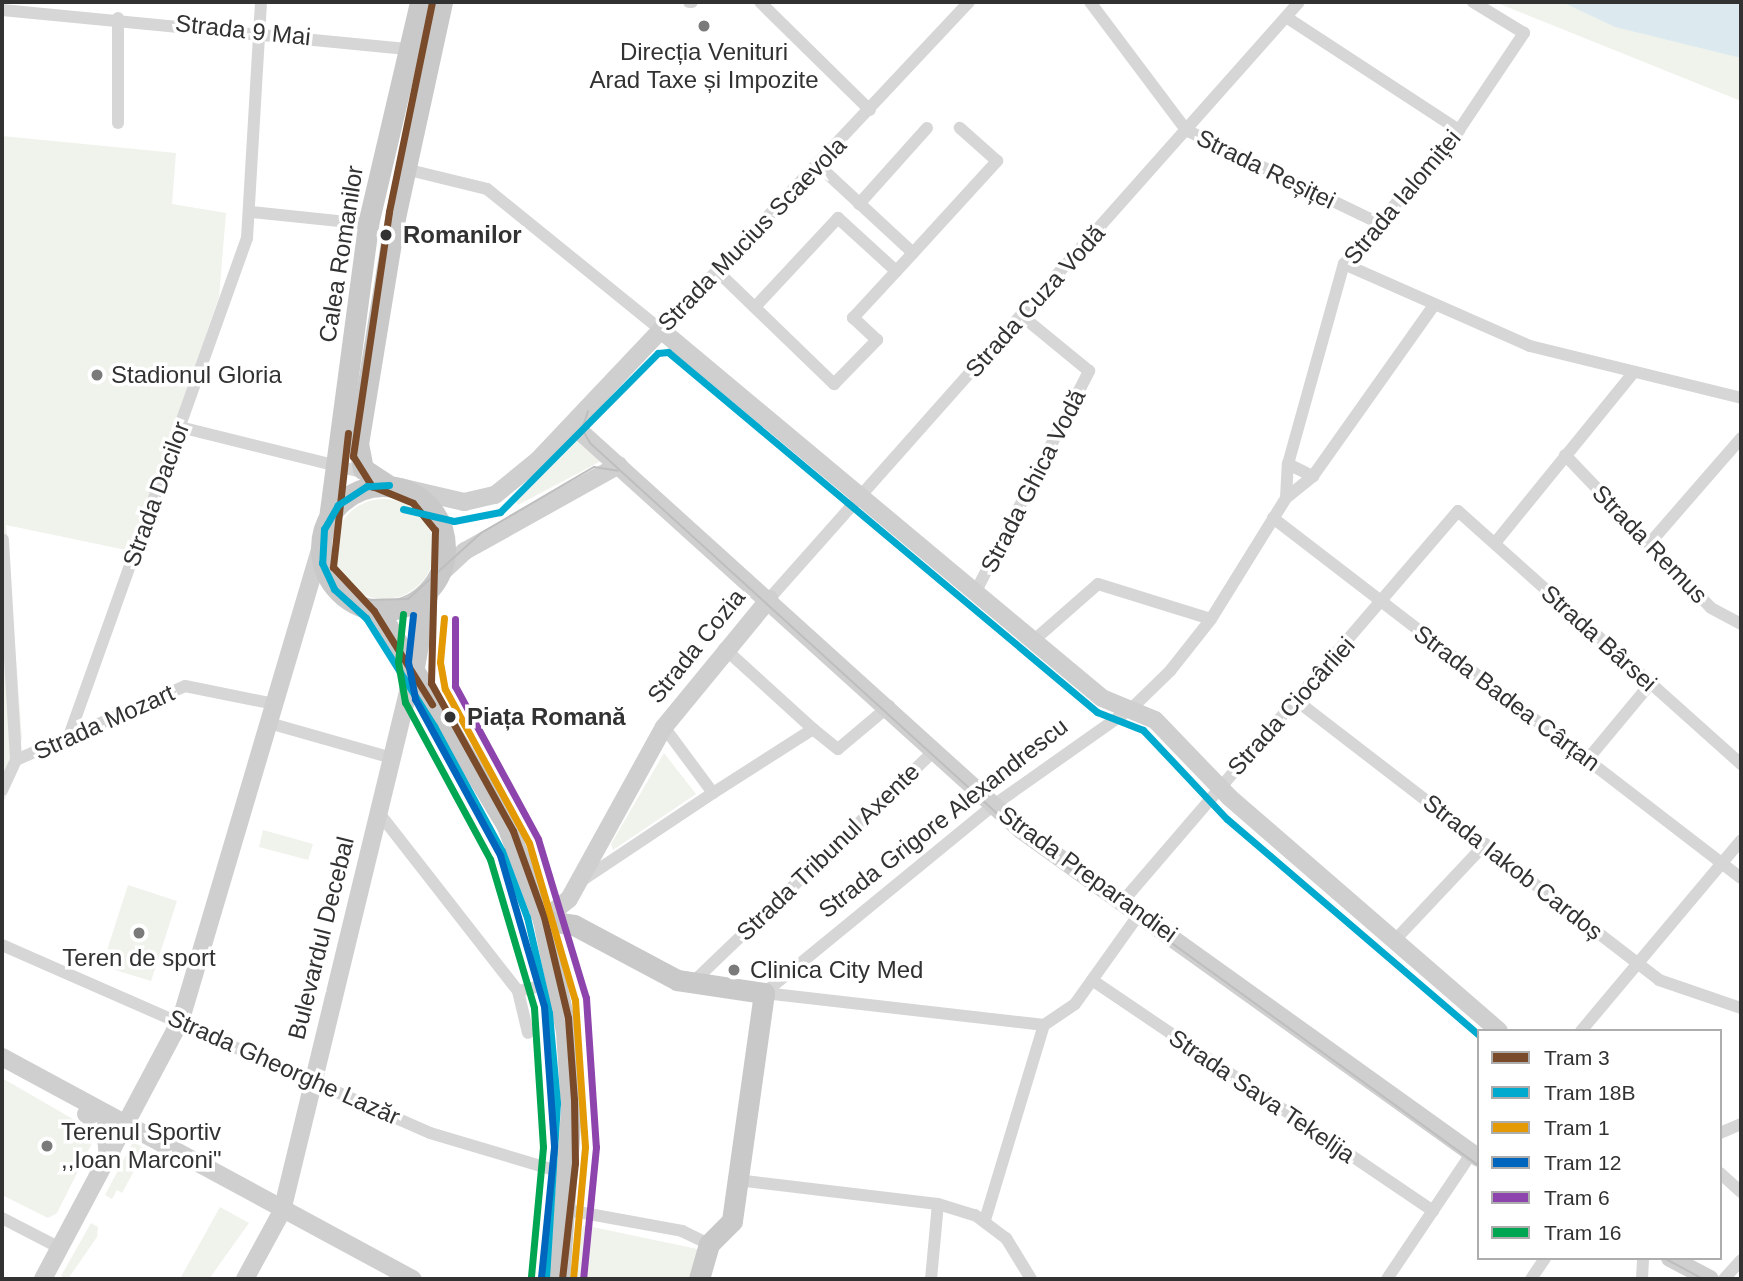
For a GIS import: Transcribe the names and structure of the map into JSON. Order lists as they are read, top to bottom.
{
  "streets": {
    "main road": [
      "Strada Mucius Scaevola",
      "Calea Romanilor",
      "Strada Cozia",
      "Strada Preparandiei",
      "Bulevardul Decebal"
    ],
    "street": [
      "Strada 9 Mai",
      "Strada Reșiței",
      "Strada Ialomiței",
      "Strada Cuza Vodă",
      "Strada Ghica Vodă",
      "Strada Dacilor",
      "Strada Remus",
      "Strada Bârsei",
      "Strada Badea Cârțan",
      "Strada Ciocârliei",
      "Strada Mozart",
      "Strada Grigore Alexandrescu",
      "Strada Tribunul Axente",
      "Strada Iakob Cardoș",
      "Strada Gheorghe Lazăr",
      "Strada Sava Tekelija"
    ]
  },
  "crossings": [
    ["Strada 9 Mai", "Calea Romanilor"],
    ["Strada 9 Mai", "Strada Dacilor"],
    ["Strada Reșiței", "Strada Ialomiței"],
    ["Strada Reșiței", "Strada Cuza Vodă"],
    ["Strada Ialomiței", "Strada Grigore Alexandrescu"],
    ["Strada Mucius Scaevola", "Calea Romanilor"],
    ["Strada Mucius Scaevola", "Strada Preparandiei"],
    ["Strada Cuza Vodă", "Strada Ghica Vodă"],
    ["Strada Cuza Vodă", "Strada Cozia"],
    ["Strada Cuza Vodă", "Strada Preparandiei"],
    ["Strada Dacilor", "Strada Mozart"],
    ["Strada Bârsei", "Strada Ciocârliei"],
    ["Strada Cozia", "Strada Preparandiei"],
    ["Strada Badea Cârțan", "Strada Ciocârliei"],
    ["Strada Badea Cârțan", "Strada Grigore Alexandrescu"],
    ["Strada Ciocârliei", "Strada Iakob Cardoș"],
    ["Strada Ciocârliei", "Strada Preparandiei"],
    ["Strada Grigore Alexandrescu", "Strada Preparandiei"],
    ["Strada Tribunul Axente", "Strada Preparandiei"],
    ["Bulevardul Decebal", "Strada Gheorghe Lazăr"]
  ],
  "places": [
    "Direcția Venituri Arad Taxe și Impozite",
    "Romanilor",
    "Stadionul Gloria",
    "Piața Romană",
    "Teren de sport",
    "Clinica City Med",
    "Terenul Sportiv ,,Ioan Marconi\""
  ],
  "lines": [
    "tram line 3",
    "tram line 18B",
    "tram line 16",
    "tram line 12",
    "tram line 1",
    "tram line 6"
  ],
  "legend": [
    "Tram 3",
    "Tram 18B",
    "Tram 1",
    "Tram 12",
    "Tram 6",
    "Tram 16"
  ]
}
